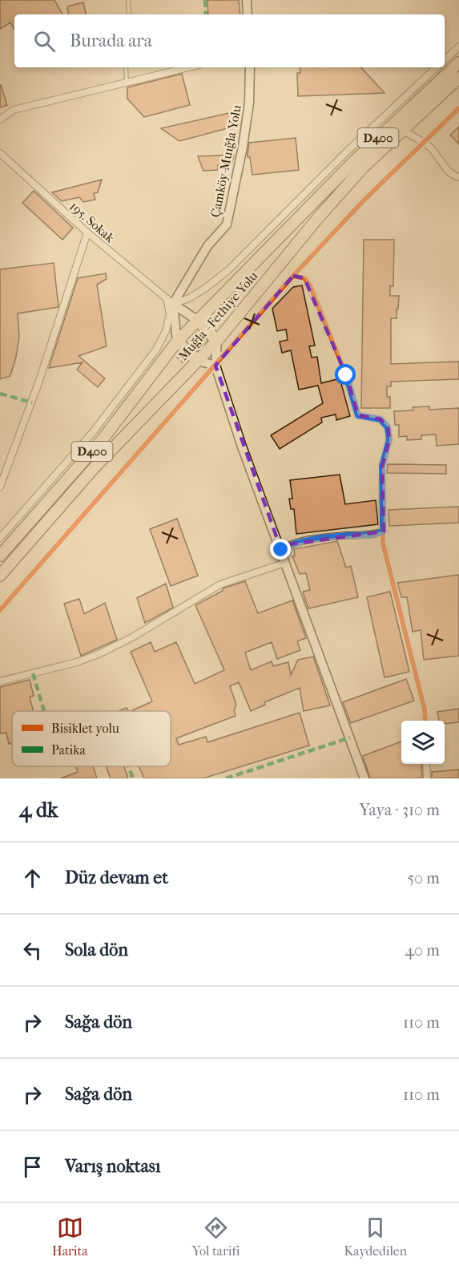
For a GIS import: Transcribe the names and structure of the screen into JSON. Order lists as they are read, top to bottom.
{
  "streets": {
    "highway": ["D400", "Muğla - Fethiye Yolu"],
    "street": ["Çamköy-Muığla Yolu", "195. Sokak"]
  },
  "crossings": [
    ["Çamköy-Muığla Yolu", "195. Sokak"]
  ],
  "legend": ["Bisiklet yolu", "Patika"],
  "page": {
    "search": "Burada ara",
    "heading": ["4 dk", "Yaya · 310 m"],
    "list": [
      ["Düz devam et", "50 m"],
      ["Sola dön", "40 m"],
      ["Sağa dön", "110 m"],
      ["Sağa dön", "110 m"],
      "Varış noktası"
    ],
    "nav": ["Harita", "Yol tarifi", "Kaydedilen"]
  }
}
